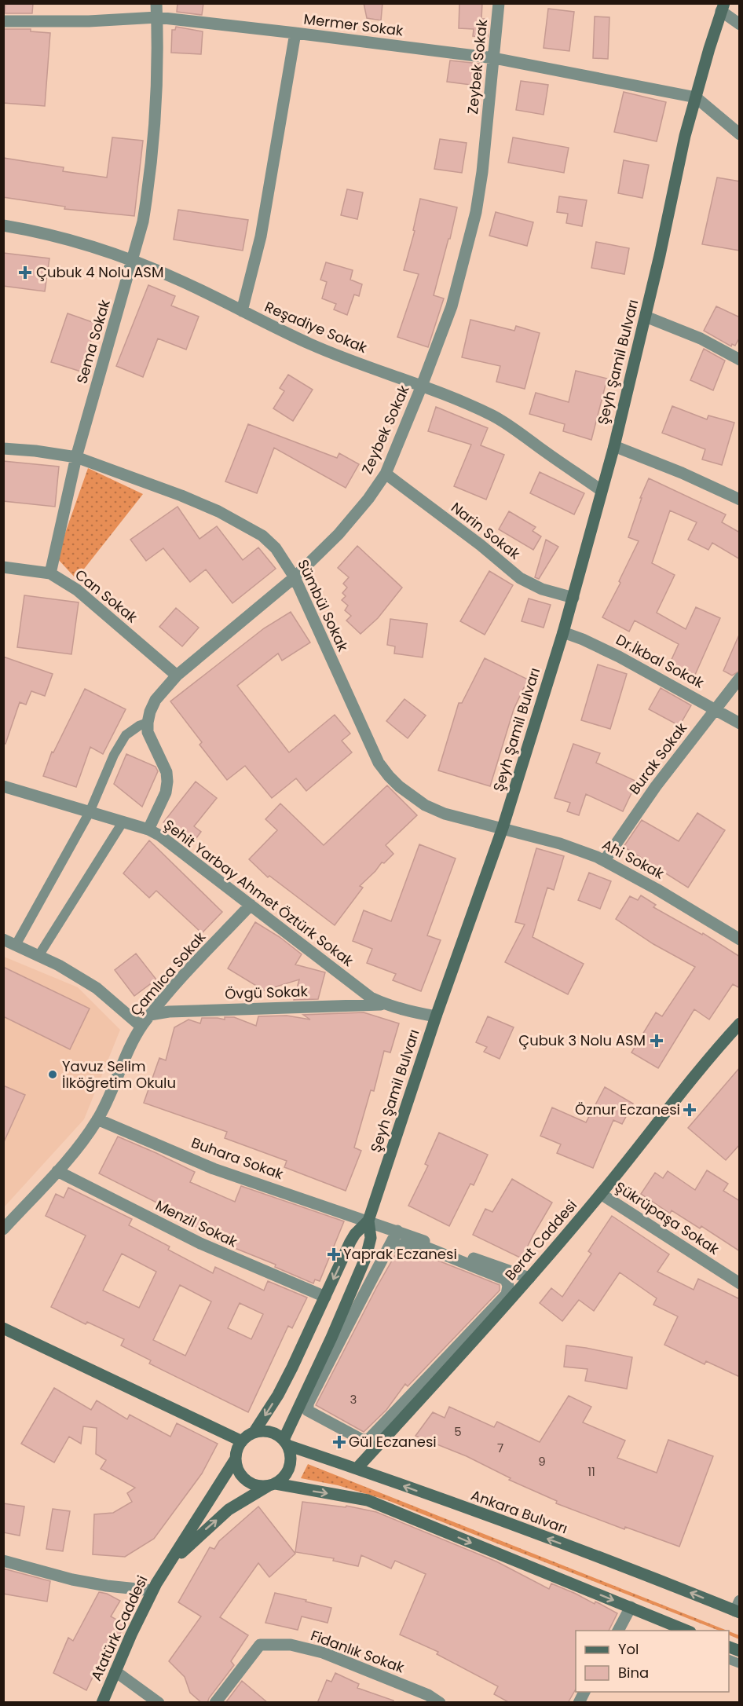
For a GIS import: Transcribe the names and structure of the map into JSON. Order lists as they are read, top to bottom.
{
  "streets": {
    "main road": [
      "Şeyh Şamil Bulvarı",
      "Berat Caddesi",
      "Ankara Bulvarı",
      "Atatürk Caddesi"
    ],
    "street": [
      "Mermer Sokak",
      "Zeybek Sokak",
      "Reşadiye Sokak",
      "Sema Sokak",
      "Narin Sokak",
      "Can Sokak",
      "Sümbül Sokak",
      "Dr.İkbal Sokak",
      "Burak Sokak",
      "Ahi Sokak",
      "Şehit Yarbay Ahmet Öztürk Sokak",
      "Çamlıca Sokak",
      "Övgü Sokak",
      "Buhara Sokak",
      "Şükrüpaşa Sokak",
      "Menzil Sokak",
      "Fidanlık Sokak"
    ]
  },
  "crossings": [
    ["Mermer Sokak", "Zeybek Sokak"],
    ["Mermer Sokak", "Sema Sokak"],
    ["Mermer Sokak", "Şeyh Şamil Bulvarı"],
    ["Zeybek Sokak", "Reşadiye Sokak"],
    ["Zeybek Sokak", "Narin Sokak"],
    ["Zeybek Sokak", "Can Sokak"],
    ["Zeybek Sokak", "Sümbül Sokak"],
    ["Reşadiye Sokak", "Sema Sokak"],
    ["Reşadiye Sokak", "Şeyh Şamil Bulvarı"],
    ["Sema Sokak", "Can Sokak"],
    ["Sema Sokak", "Sümbül Sokak"],
    ["Şeyh Şamil Bulvarı", "Narin Sokak"],
    ["Şeyh Şamil Bulvarı", "Sümbül Sokak"],
    ["Şeyh Şamil Bulvarı", "Dr.İkbal Sokak"],
    ["Şeyh Şamil Bulvarı", "Ahi Sokak"],
    ["Şeyh Şamil Bulvarı", "Şehit Yarbay Ahmet Öztürk Sokak"],
    ["Şeyh Şamil Bulvarı", "Buhara Sokak"],
    ["Şeyh Şamil Bulvarı", "Menzil Sokak"],
    ["Şeyh Şamil Bulvarı", "Ankara Bulvarı"],
    ["Şeyh Şamil Bulvarı", "Atatürk Caddesi"],
    ["Sümbül Sokak", "Ahi Sokak"],
    ["Dr.İkbal Sokak", "Burak Sokak"],
    ["Burak Sokak", "Ahi Sokak"],
    ["Şehit Yarbay Ahmet Öztürk Sokak", "Çamlıca Sokak"],
    ["Şehit Yarbay Ahmet Öztürk Sokak", "Övgü Sokak"],
    ["Çamlıca Sokak", "Övgü Sokak"],
    ["Çamlıca Sokak", "Buhara Sokak"],
    ["Çamlıca Sokak", "Menzil Sokak"],
    ["Buhara Sokak", "Berat Caddesi"],
    ["Şükrüpaşa Sokak", "Berat Caddesi"],
    ["Berat Caddesi", "Ankara Bulvarı"],
    ["Ankara Bulvarı", "Atatürk Caddesi"]
  ],
  "places": {
    "health": [
      "Çubuk 4 Nolu ASM",
      "Çubuk 3 Nolu ASM",
      "Öznur Eczanesi",
      "Yaprak Eczanesi",
      "Gül Eczanesi"
    ],
    "other": ["Yavuz Selim İlköğretim Okulu"]
  },
  "house_numbers": [
    "3",
    "5",
    "7",
    "9",
    "11"
  ],
  "legend": ["Yol", "Bina"]
}
